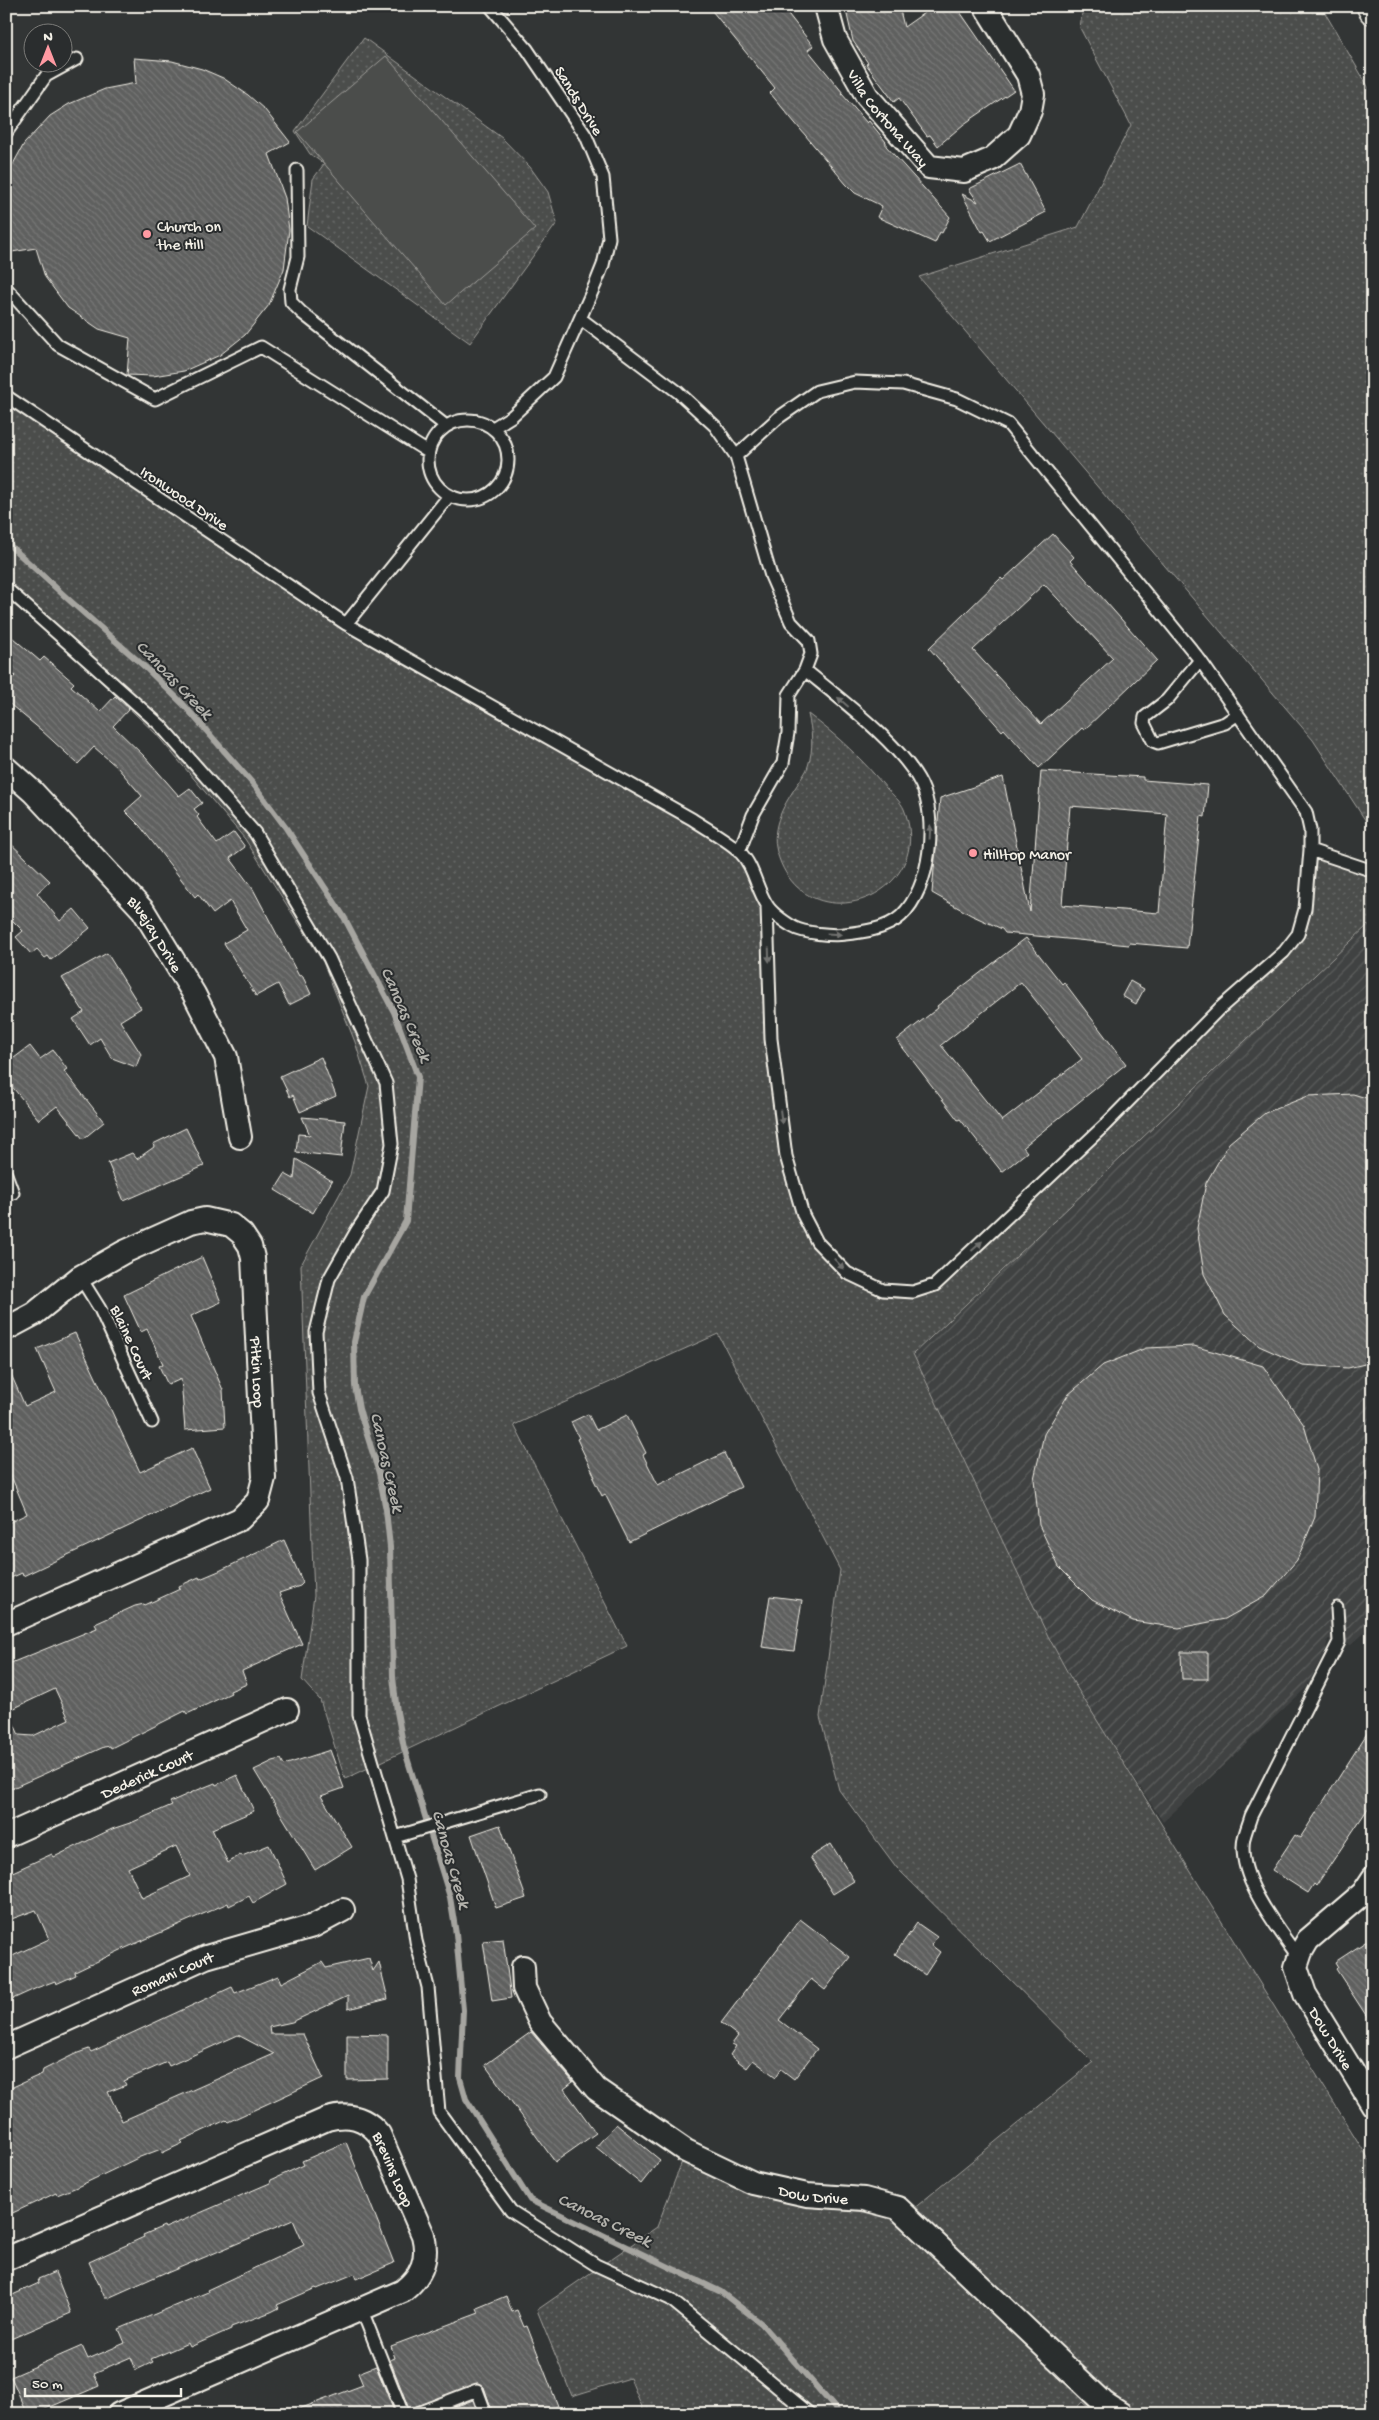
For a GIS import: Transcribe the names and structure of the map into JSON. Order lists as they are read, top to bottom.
{
  "streets": {
    "street": [
      "Villa Cortona Way",
      "Bluejay Drive",
      "Pitkin Loop",
      "Dederick Court",
      "Romani Court",
      "Dow Drive",
      "Brevins Loop"
    ],
    "lane": ["Sands Drive", "Ironwood Drive", "Blaine Court"]
  },
  "crossings": [
    ["Blaine Court", "Pitkin Loop"]
  ],
  "water": ["Canoas Creek"],
  "places": ["Church on the Hill", "Hilltop Manor"],
  "scale_bar": "50 m",
  "north": "top"
}
